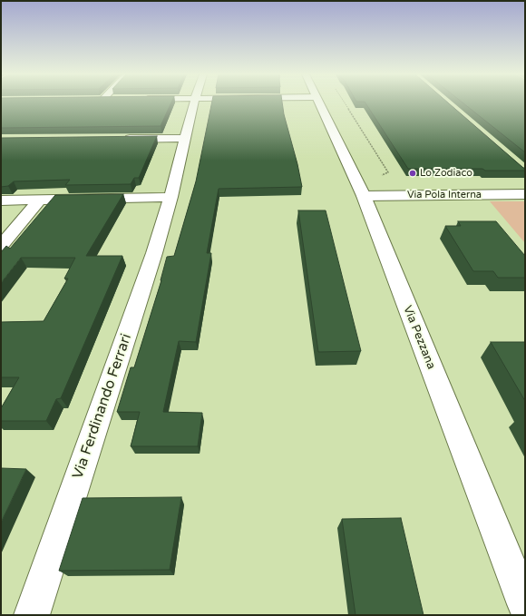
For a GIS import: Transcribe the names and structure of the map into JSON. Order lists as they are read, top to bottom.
{
  "streets": {
    "street": ["Via Pola Interna", "Via Pezzana", "Via Ferdinando Ferrari"]
  },
  "crossings": [
    ["Via Pola Interna", "Via Pezzana"]
  ],
  "places": ["Lo Zodiaco"]
}
